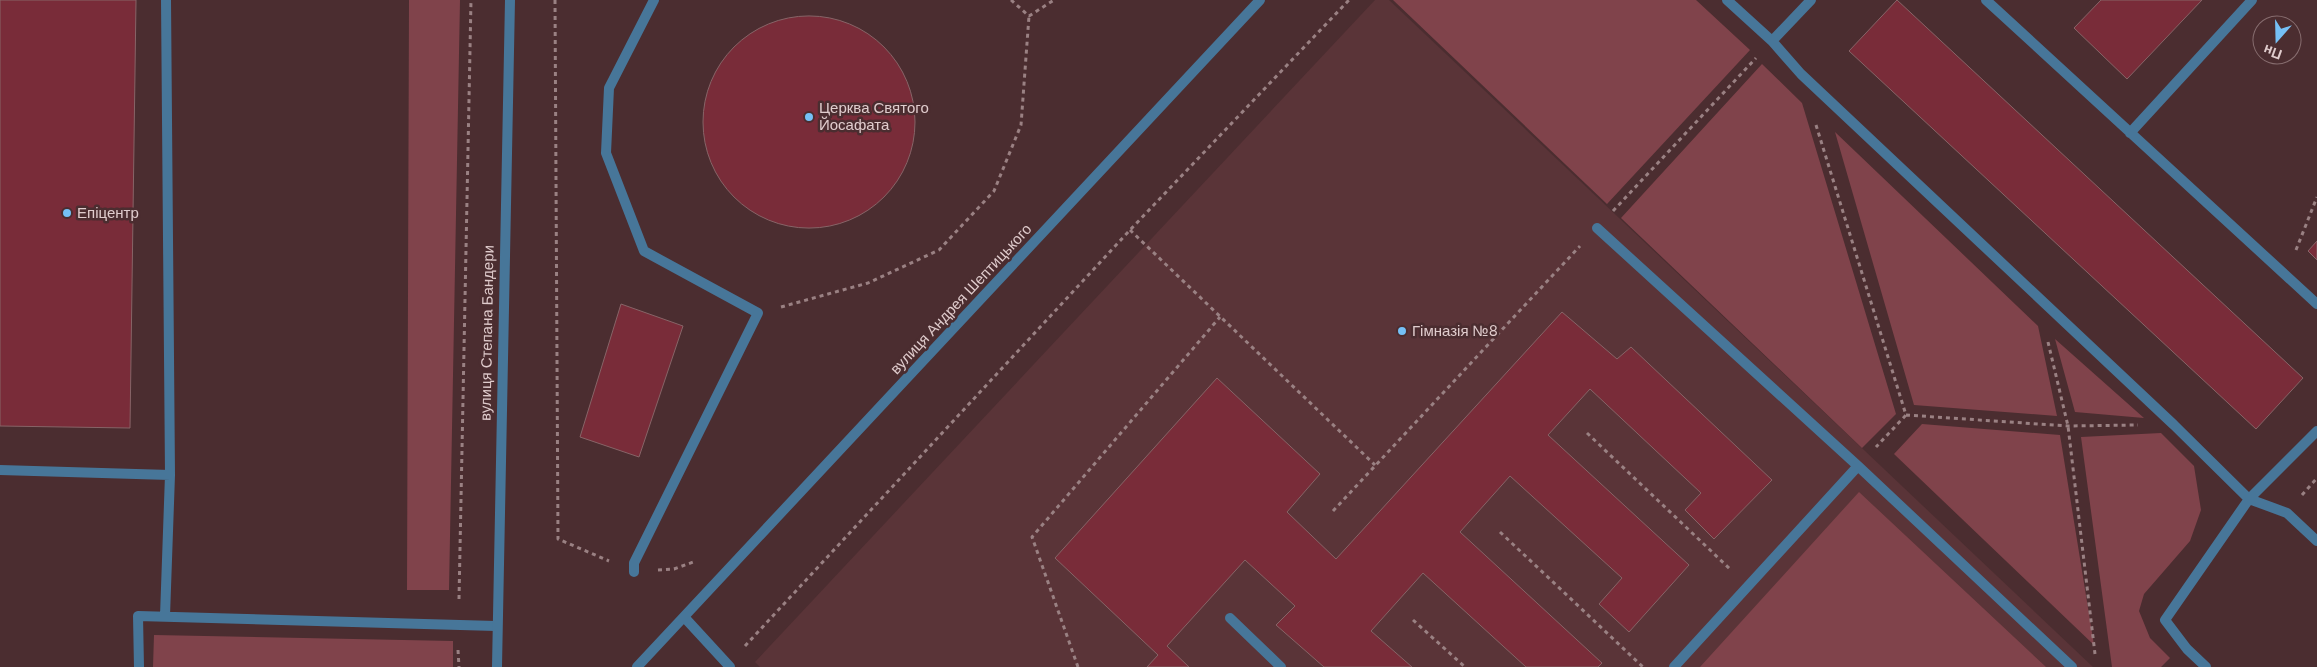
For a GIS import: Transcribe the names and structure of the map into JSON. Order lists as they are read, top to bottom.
{
  "streets": {
    "street": ["вулиця Андрея Шептицького", "вулиця Степана Бандери"]
  },
  "places": ["Церква Святого Йосафата", "Епіцентр", "Гімназія №8"],
  "north": "bottom"
}
